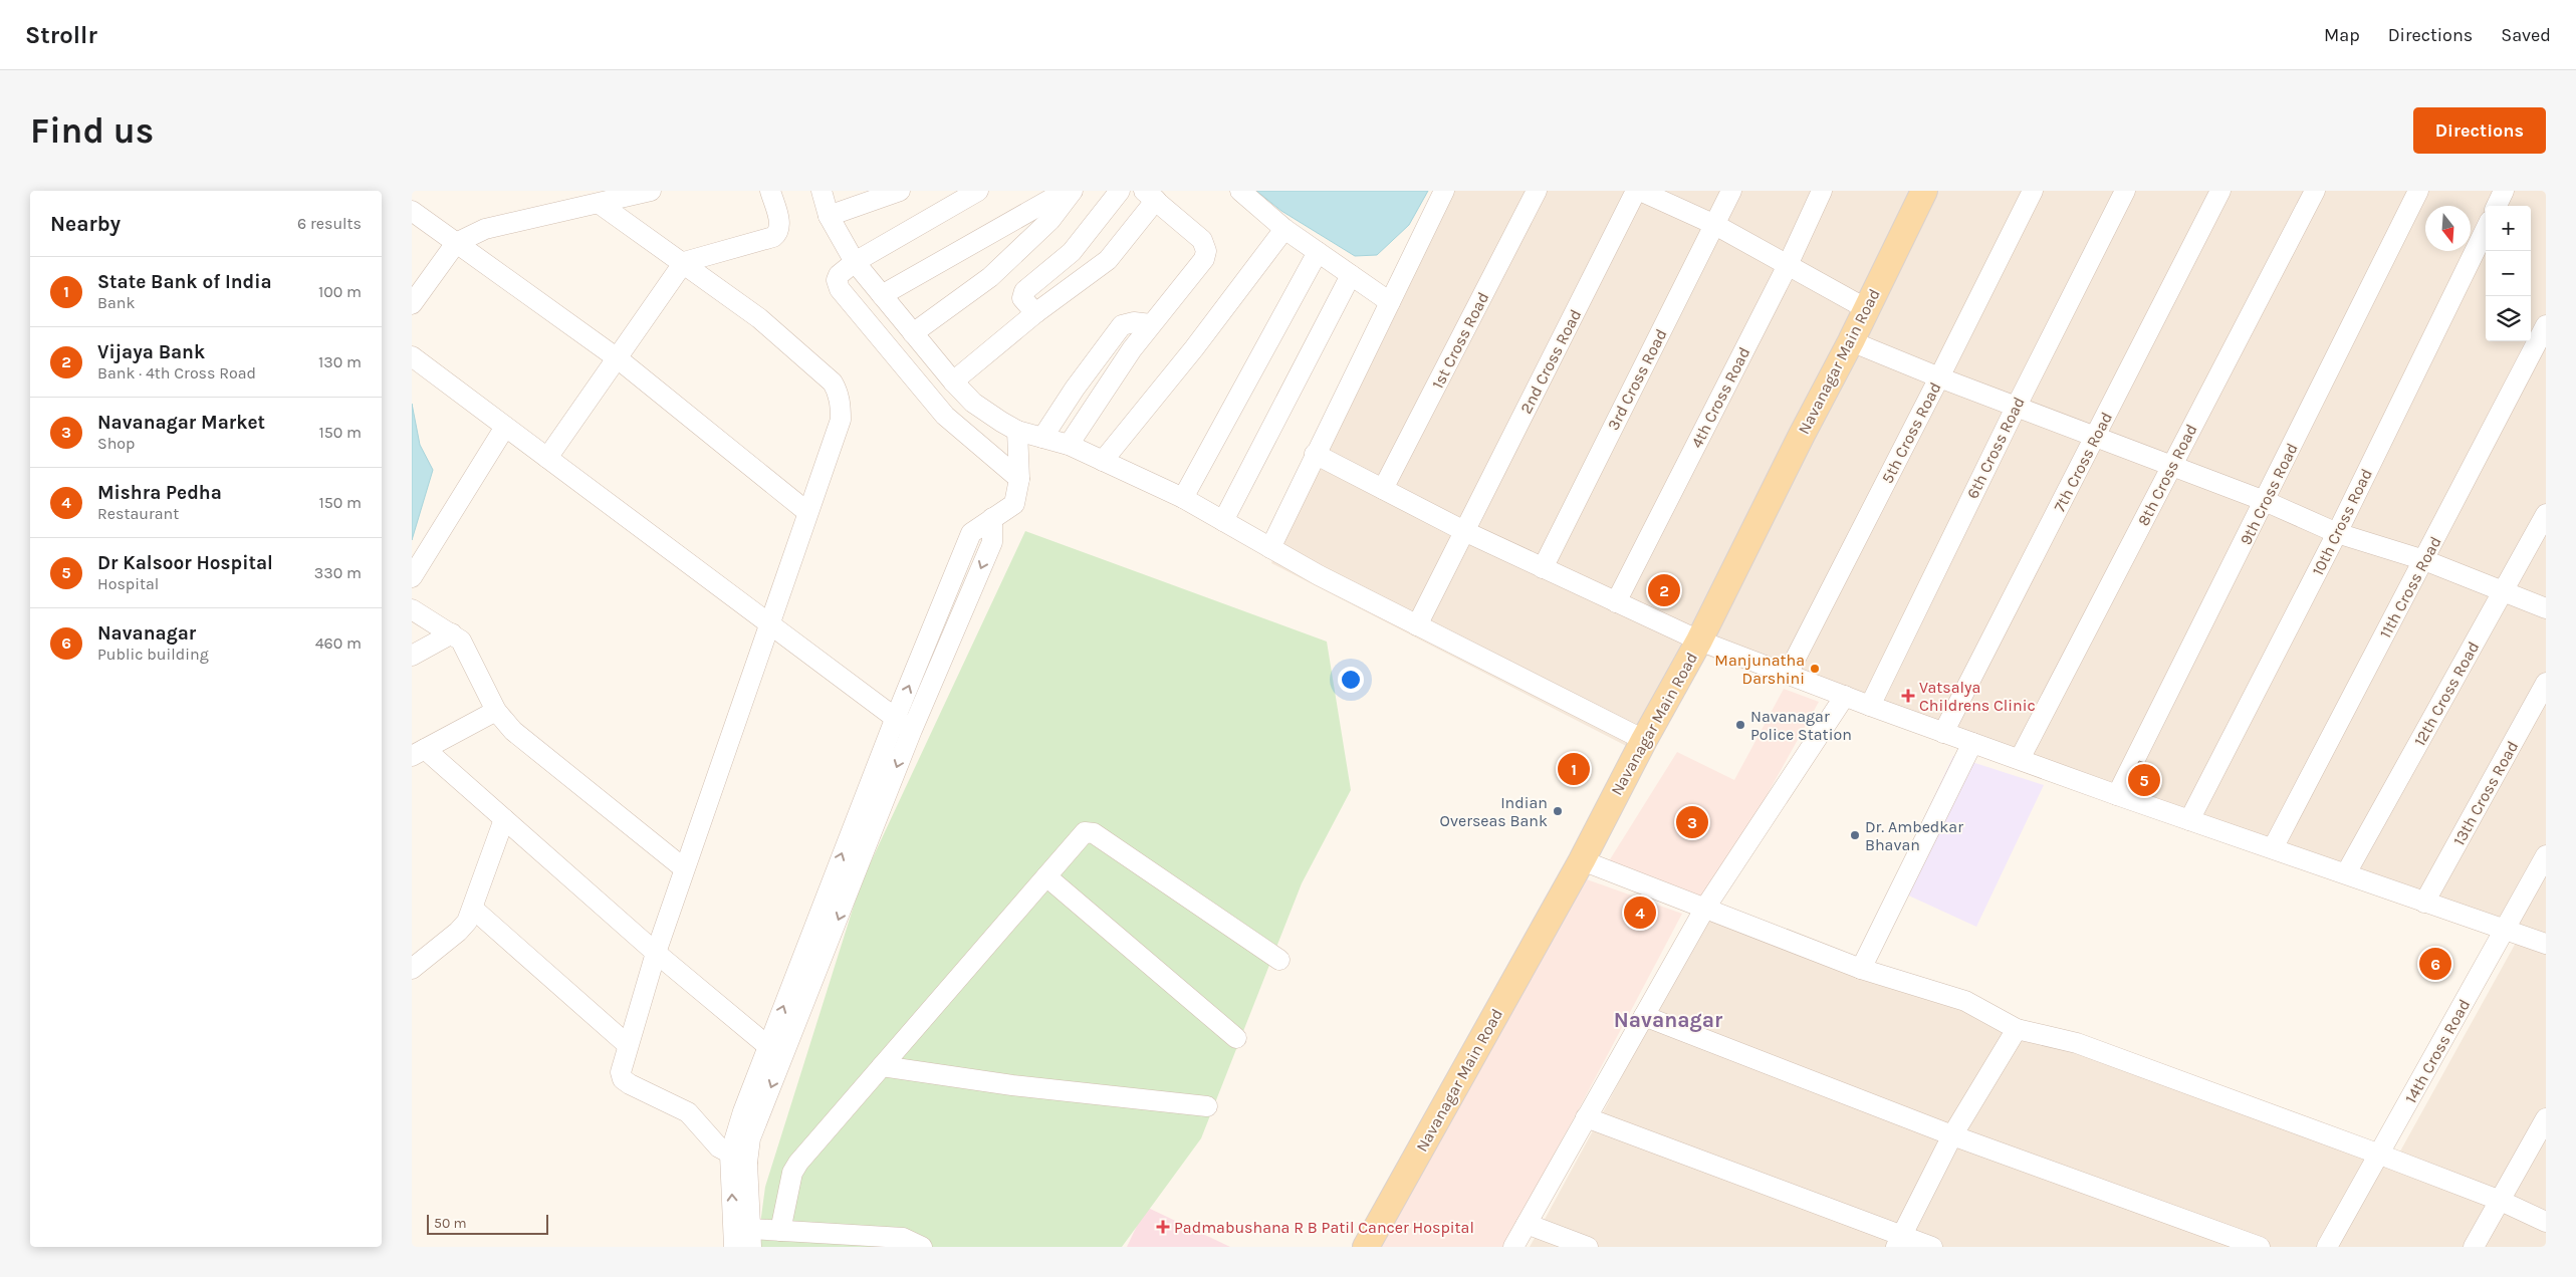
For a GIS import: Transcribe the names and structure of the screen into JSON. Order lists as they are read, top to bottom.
{
  "streets": {
    "main road": ["Navanagar Main Road"],
    "street": [
      "1st Cross Road",
      "2nd Cross Road",
      "3rd Cross Road",
      "4th Cross Road",
      "5th Cross Road",
      "6th Cross Road",
      "7th Cross Road",
      "8th Cross Road",
      "9th Cross Road",
      "10th Cross Road",
      "11th Cross Road",
      "12th Cross Road",
      "13th Cross Road",
      "14th Cross Road"
    ]
  },
  "districts": ["Navanagar"],
  "places": {
    "other": [
      "Manjunatha Darshini",
      "Navanagar Police Station",
      "Indian Overseas Bank",
      "Dr. Ambedkar Bhavan"
    ],
    "health": ["Vatsalya Childrens Clinic", "Padmabushana R B Patil Cancer Hospital"]
  },
  "scale_bar": "50 m",
  "north": "bottom",
  "page": {
    "header": "Strollr",
    "nav": ["Map", "Directions", "Saved"],
    "buttons": "Directions",
    "title": "Find us",
    "heading": ["Nearby", "6 results"],
    "map_buttons": ["+", "−"],
    "list": [
      {
        "mark": "1",
        "name": "State Bank of India",
        "note": "Bank",
        "value": "100 m"
      },
      {
        "mark": "2",
        "name": "Vijaya Bank",
        "note": "Bank · 4th Cross Road",
        "value": "130 m"
      },
      {
        "mark": "3",
        "name": "Navanagar Market",
        "note": "Shop",
        "value": "150 m"
      },
      {
        "mark": "4",
        "name": "Mishra Pedha",
        "note": "Restaurant",
        "value": "150 m"
      },
      {
        "mark": "5",
        "name": "Dr Kalsoor Hospital",
        "note": "Hospital",
        "value": "330 m"
      },
      {
        "mark": "6",
        "name": "Navanagar",
        "note": "Public building",
        "value": "460 m"
      }
    ],
    "pins": [
      "2",
      "1",
      "5",
      "3",
      "4",
      "6"
    ],
    "scale": "50 m"
  }
}
